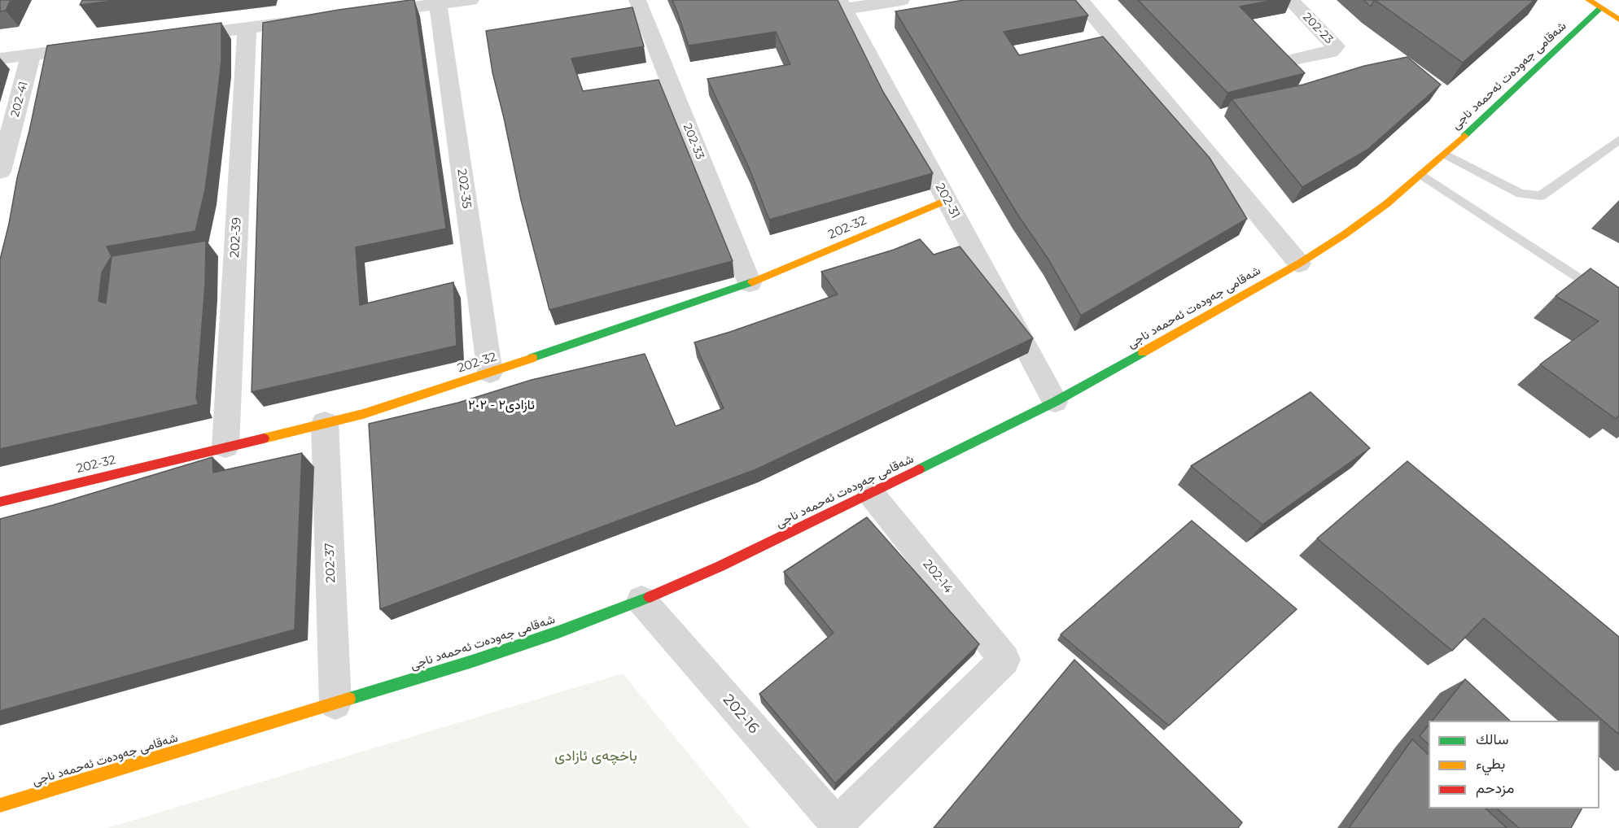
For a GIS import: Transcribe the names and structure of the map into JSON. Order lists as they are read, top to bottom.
{
  "streets": {
    "main road": ["شەقامی جەودەت ئەحمەد ناجی", "202-32"],
    "street": [
      "202-23",
      "202-41",
      "202-33",
      "202-35",
      "202-31",
      "202-39",
      "202-37",
      "202-14",
      "202-16"
    ]
  },
  "crossings": [
    ["شەقامی جەودەت ئەحمەد ناجی", "202-31"],
    ["شەقامی جەودەت ئەحمەد ناجی", "202-37"],
    ["شەقامی جەودەت ئەحمەد ناجی", "202-14"],
    ["شەقامی جەودەت ئەحمەد ناجی", "202-16"],
    ["202-33", "202-32"],
    ["202-35", "202-32"],
    ["202-31", "202-32"],
    ["202-32", "202-39"],
    ["202-32", "202-37"],
    ["202-14", "202-16"]
  ],
  "districts": ["ئازادی٢ - ٢٠٢"],
  "parks": ["باخچەی ئازادی"],
  "legend": ["سالك", "بطيء", "مزدحم"]
}
